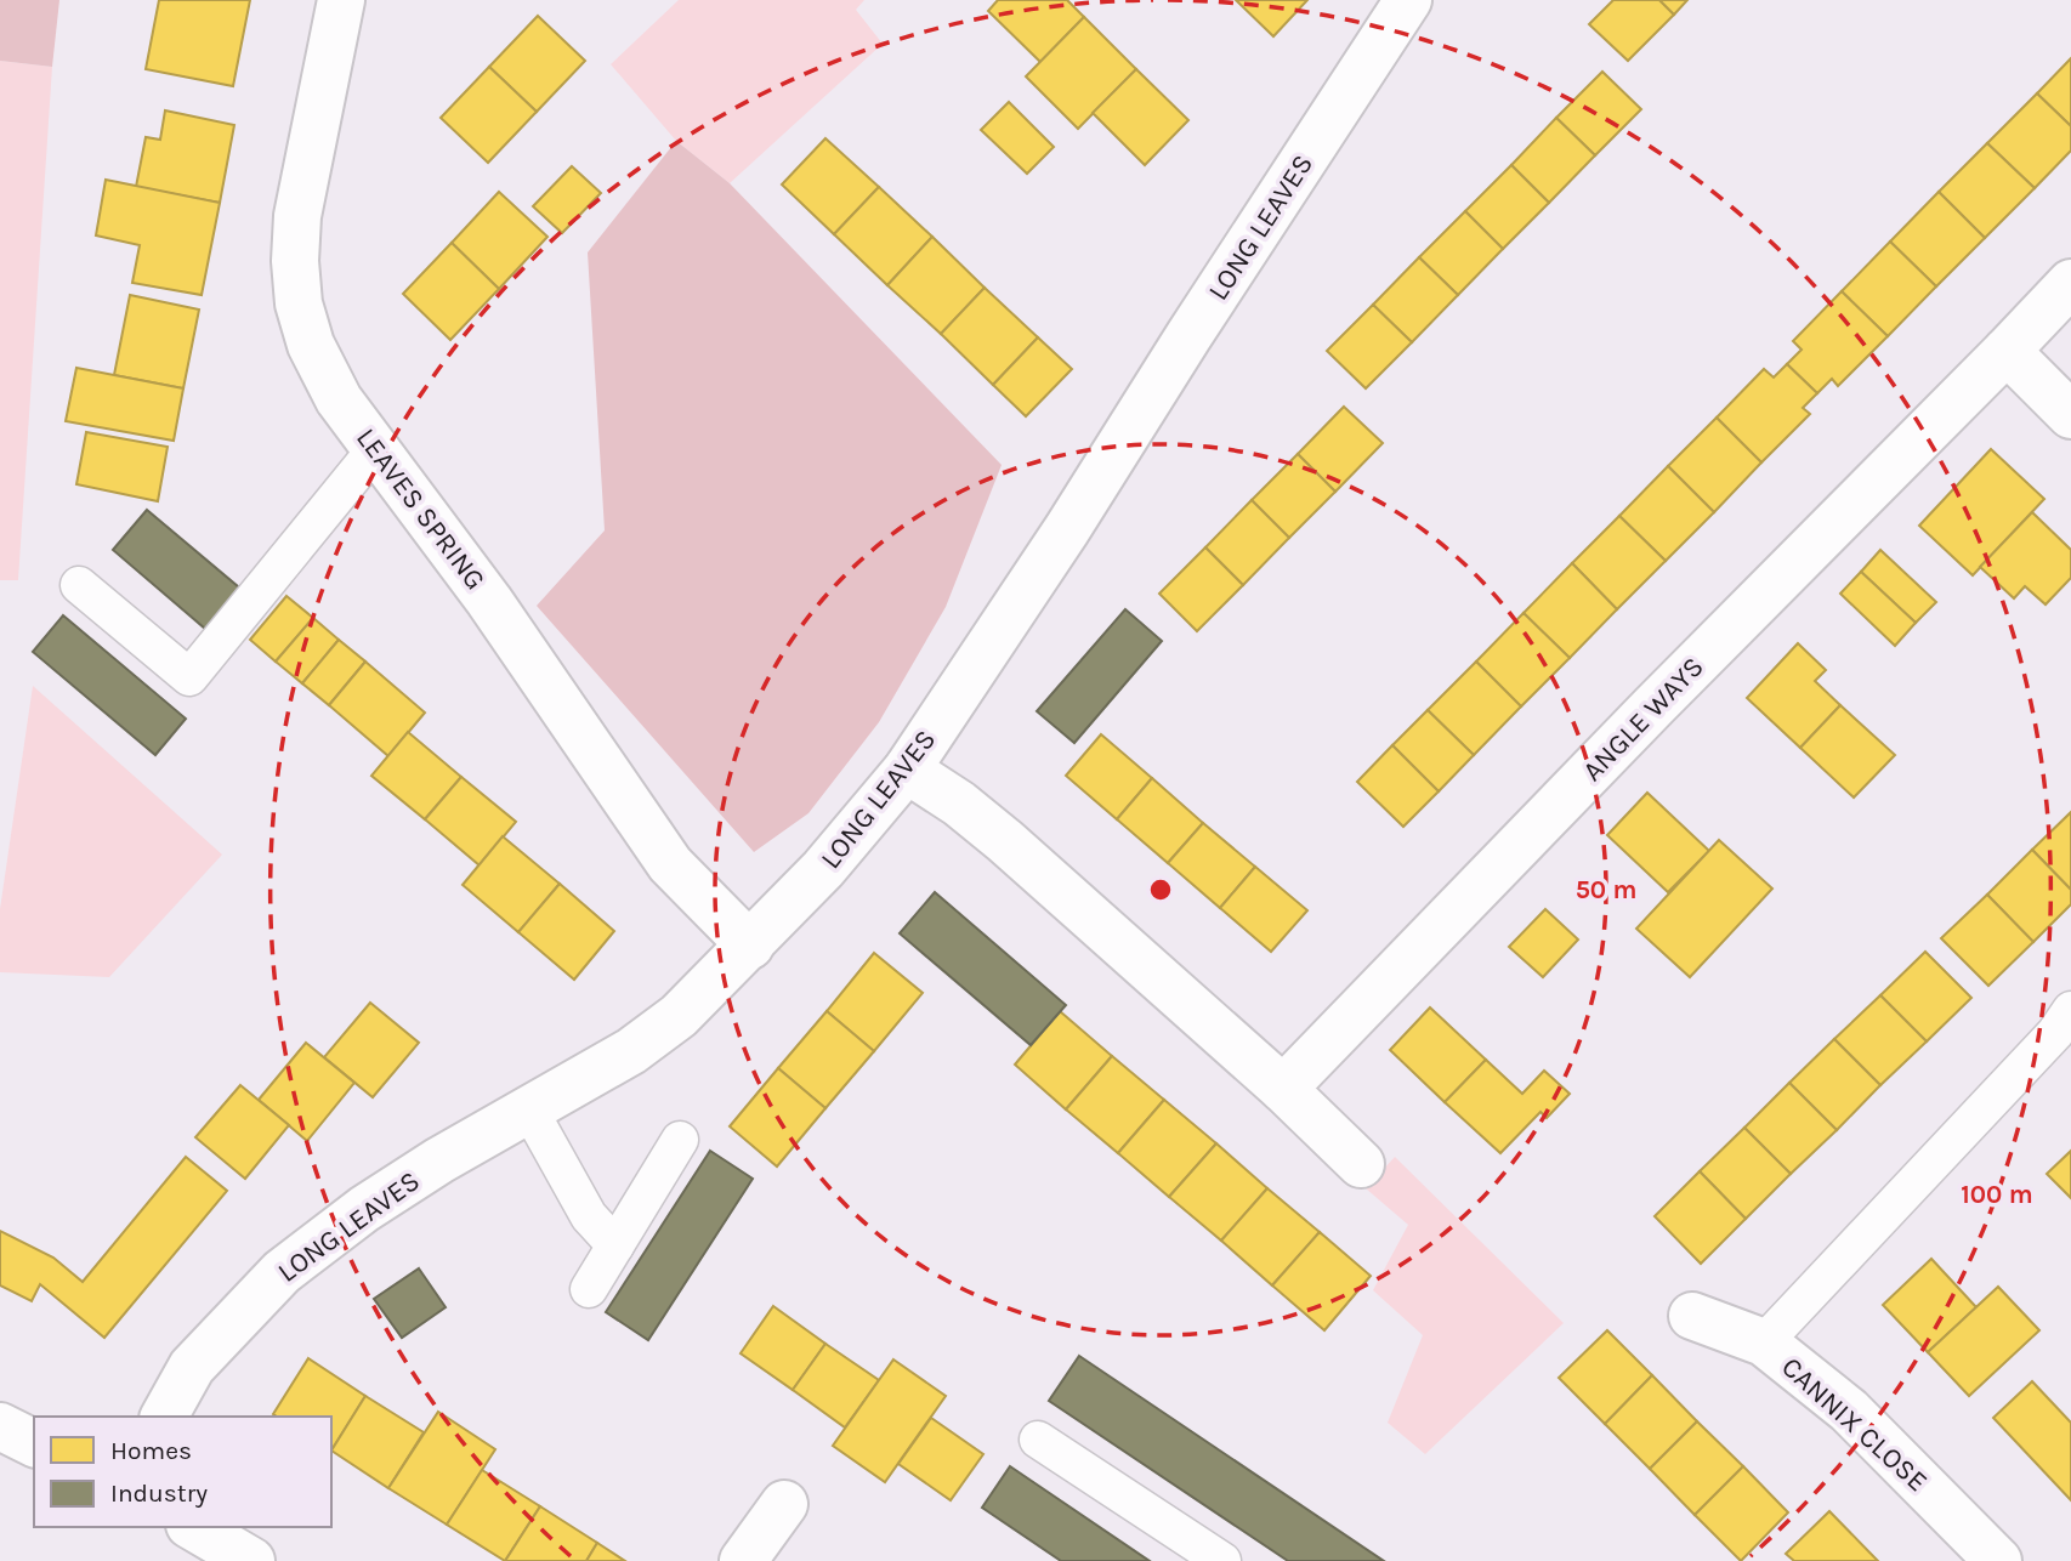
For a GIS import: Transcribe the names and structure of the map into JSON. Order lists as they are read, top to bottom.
{
  "streets": {
    "street": [
      "LONG LEAVES",
      "LEAVES SPRING",
      "ANGLE WAYS",
      "CANNIX CLOSE"
    ]
  },
  "crossings": [
    ["LONG LEAVES", "LEAVES SPRING"]
  ],
  "legend": ["Homes", "Industry"],
  "rings": ["50 m", "100 m"]
}
